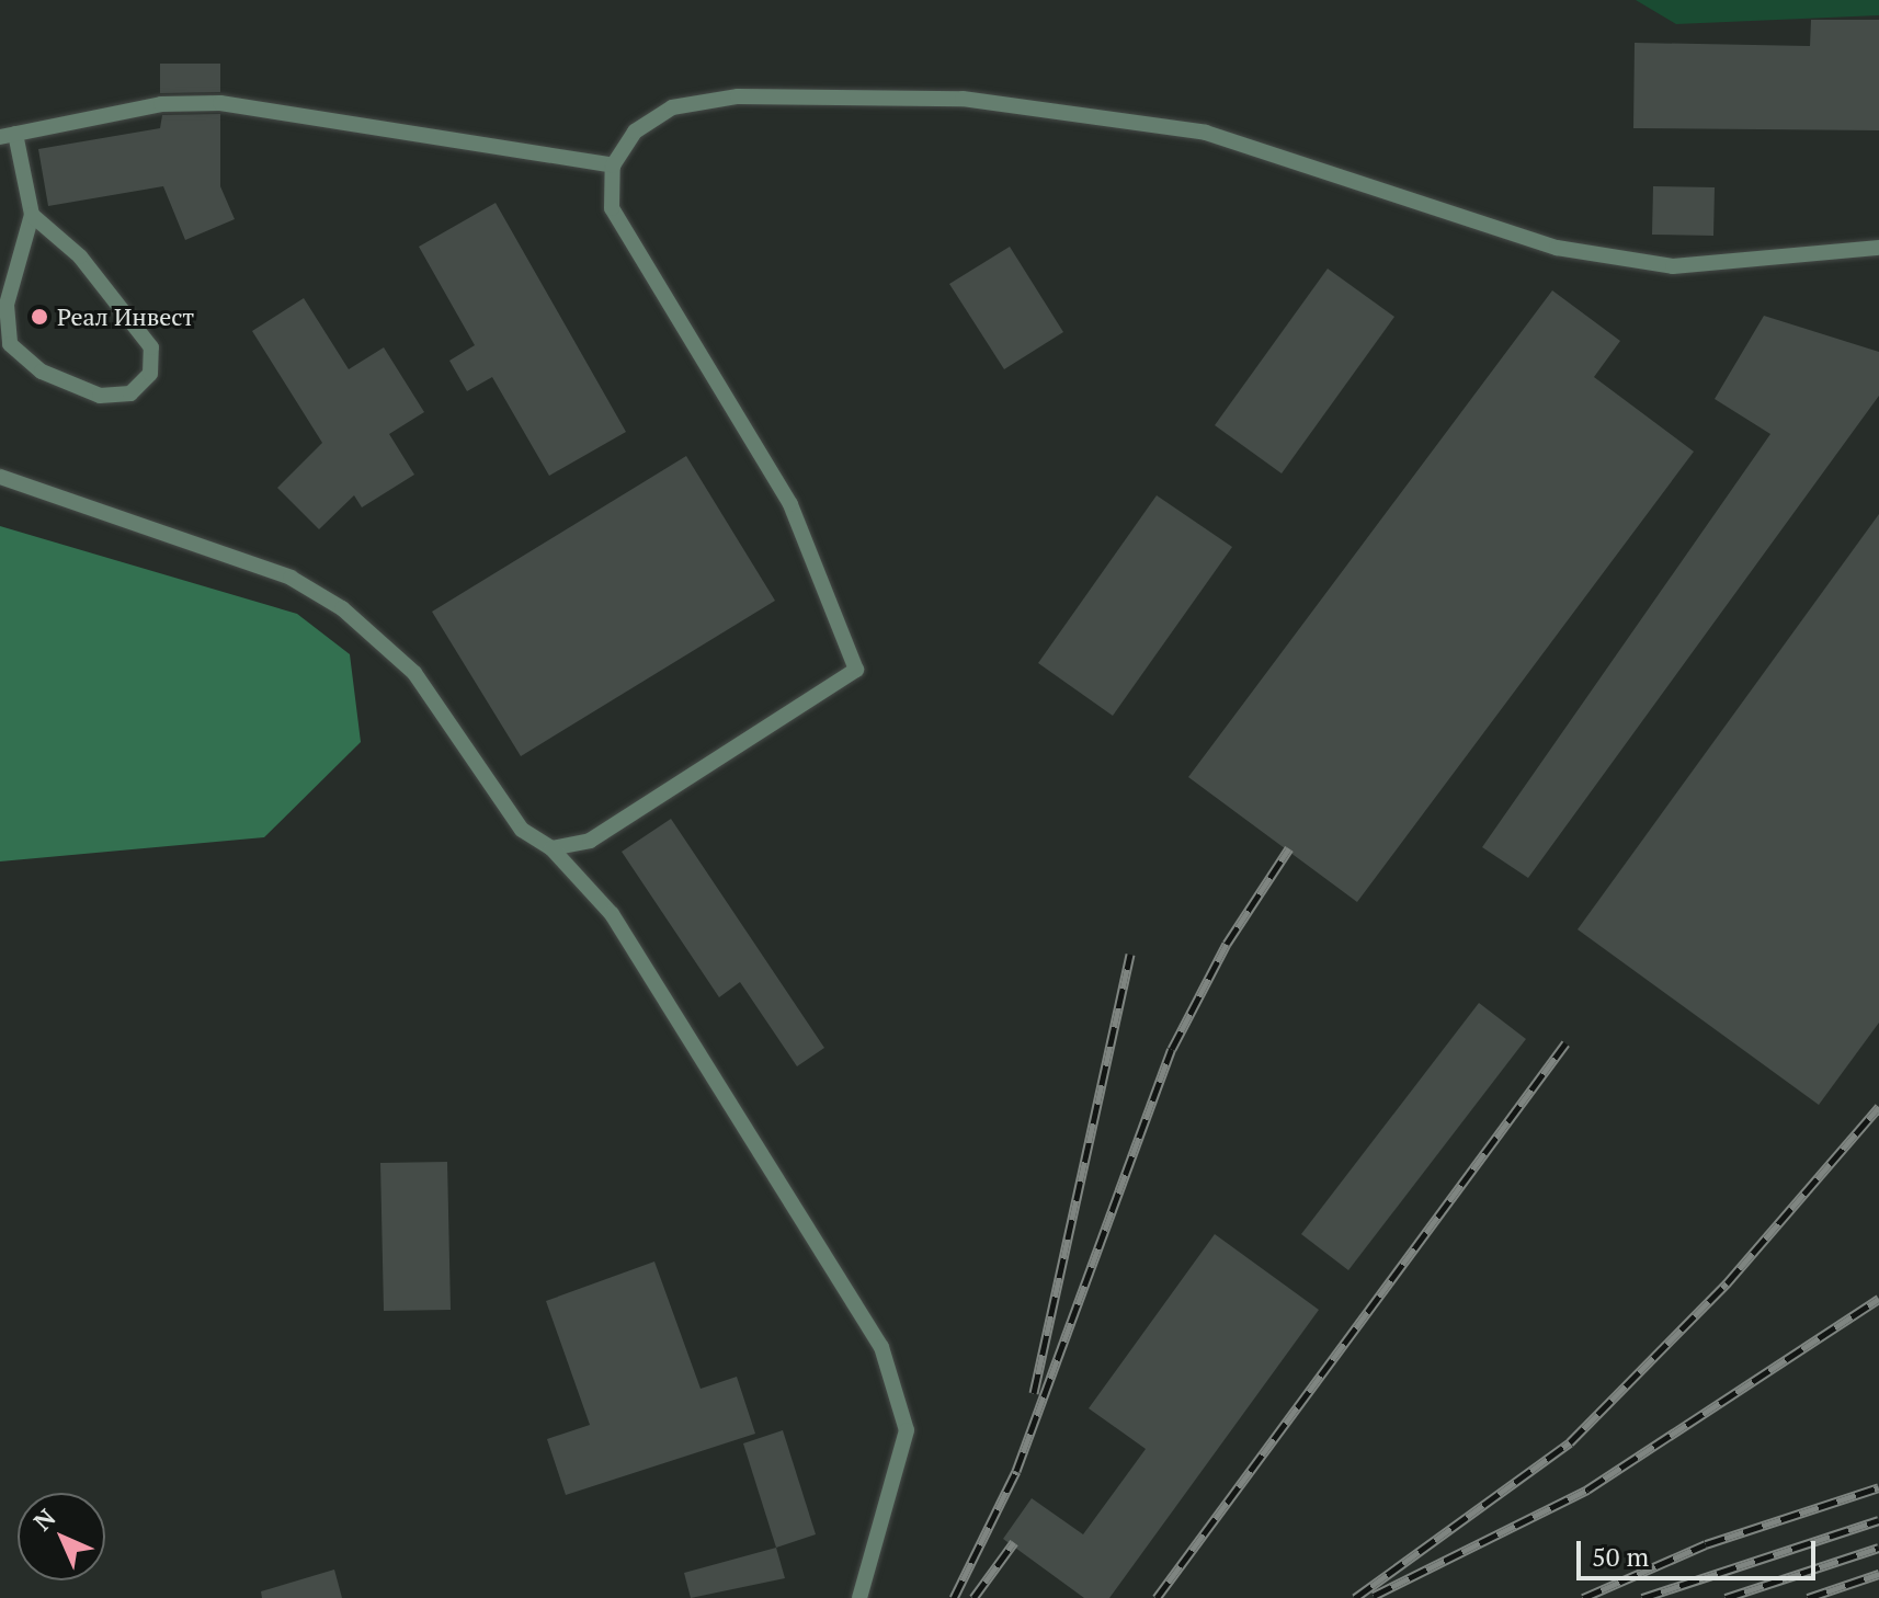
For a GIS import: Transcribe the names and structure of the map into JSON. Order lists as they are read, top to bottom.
{
  "places": ["Реал Инвест"],
  "scale_bar": "50 m",
  "north": "top left"
}
